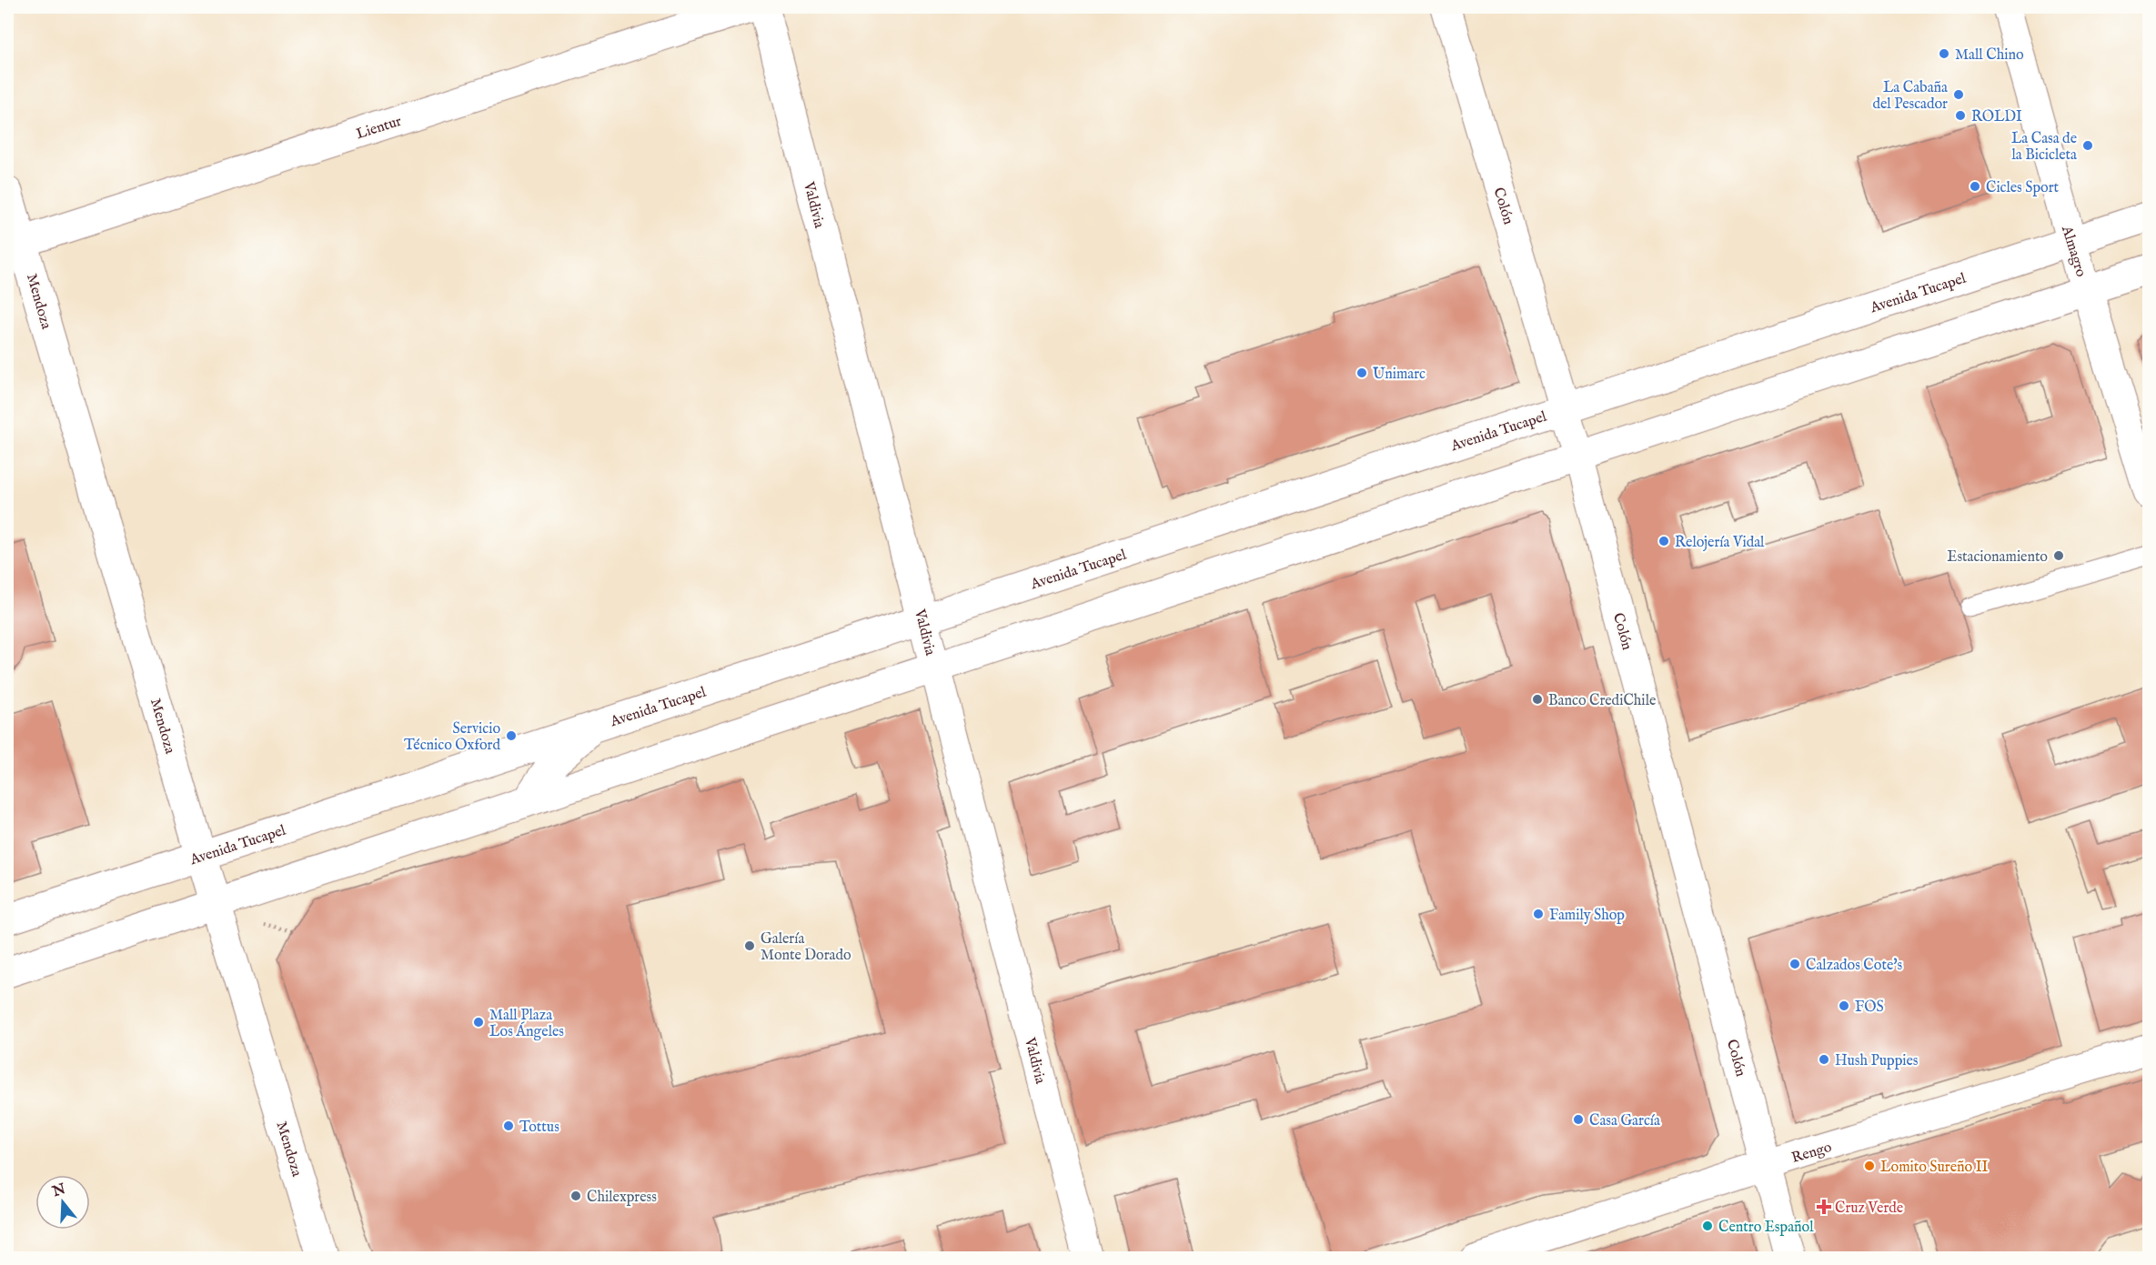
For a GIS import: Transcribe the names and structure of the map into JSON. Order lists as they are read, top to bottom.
{
  "streets": {
    "main road": [
      "Lientur",
      "Valdivia",
      "Colón",
      "Almagro",
      "Avenida Tucapel",
      "Mendoza",
      "Rengo"
    ]
  },
  "crossings": [
    ["Lientur", "Mendoza"],
    ["Valdivia", "Avenida Tucapel"],
    ["Colón", "Avenida Tucapel"],
    ["Colón", "Rengo"],
    ["Almagro", "Avenida Tucapel"],
    ["Avenida Tucapel", "Mendoza"]
  ],
  "places": {
    "other": [
      "Mall Chino",
      "La Cabaña del Pescador",
      "ROLDI",
      "La Casa de la Bicicleta",
      "Cicles Sport",
      "Unimarc",
      "Relojería Vidal",
      "Estacionamiento",
      "Banco CrediChile",
      "Servicio Técnico Oxford",
      "Family Shop",
      "Galería Monte Dorado",
      "Calzados Cote's",
      "FOS",
      "Mall Plaza Los Ángeles",
      "Hush Puppies",
      "Casa García",
      "Tottus",
      "Lomito Sureño II",
      "Chilexpress",
      "Centro Español"
    ],
    "health": ["Cruz Verde"]
  },
  "north": "top"
}
